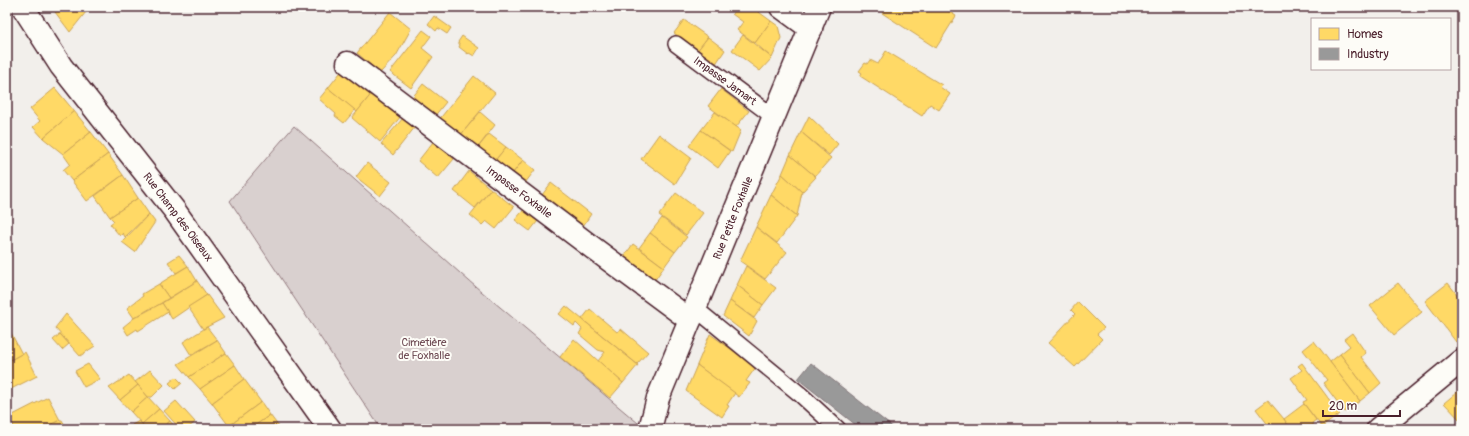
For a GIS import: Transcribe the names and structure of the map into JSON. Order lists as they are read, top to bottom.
{
  "streets": {
    "street": ["Impasse Foxhalle", "Rue Champ des Oiseaux", "Rue Petite Foxhalle"],
    "lane": ["Impasse Jamart"]
  },
  "crossings": [
    ["Impasse Jamart", "Rue Petite Foxhalle"],
    ["Impasse Foxhalle", "Rue Petite Foxhalle"]
  ],
  "parks": ["Cimetière de Foxhalle"],
  "legend": ["Homes", "Industry"],
  "scale_bar": "20 m"
}
